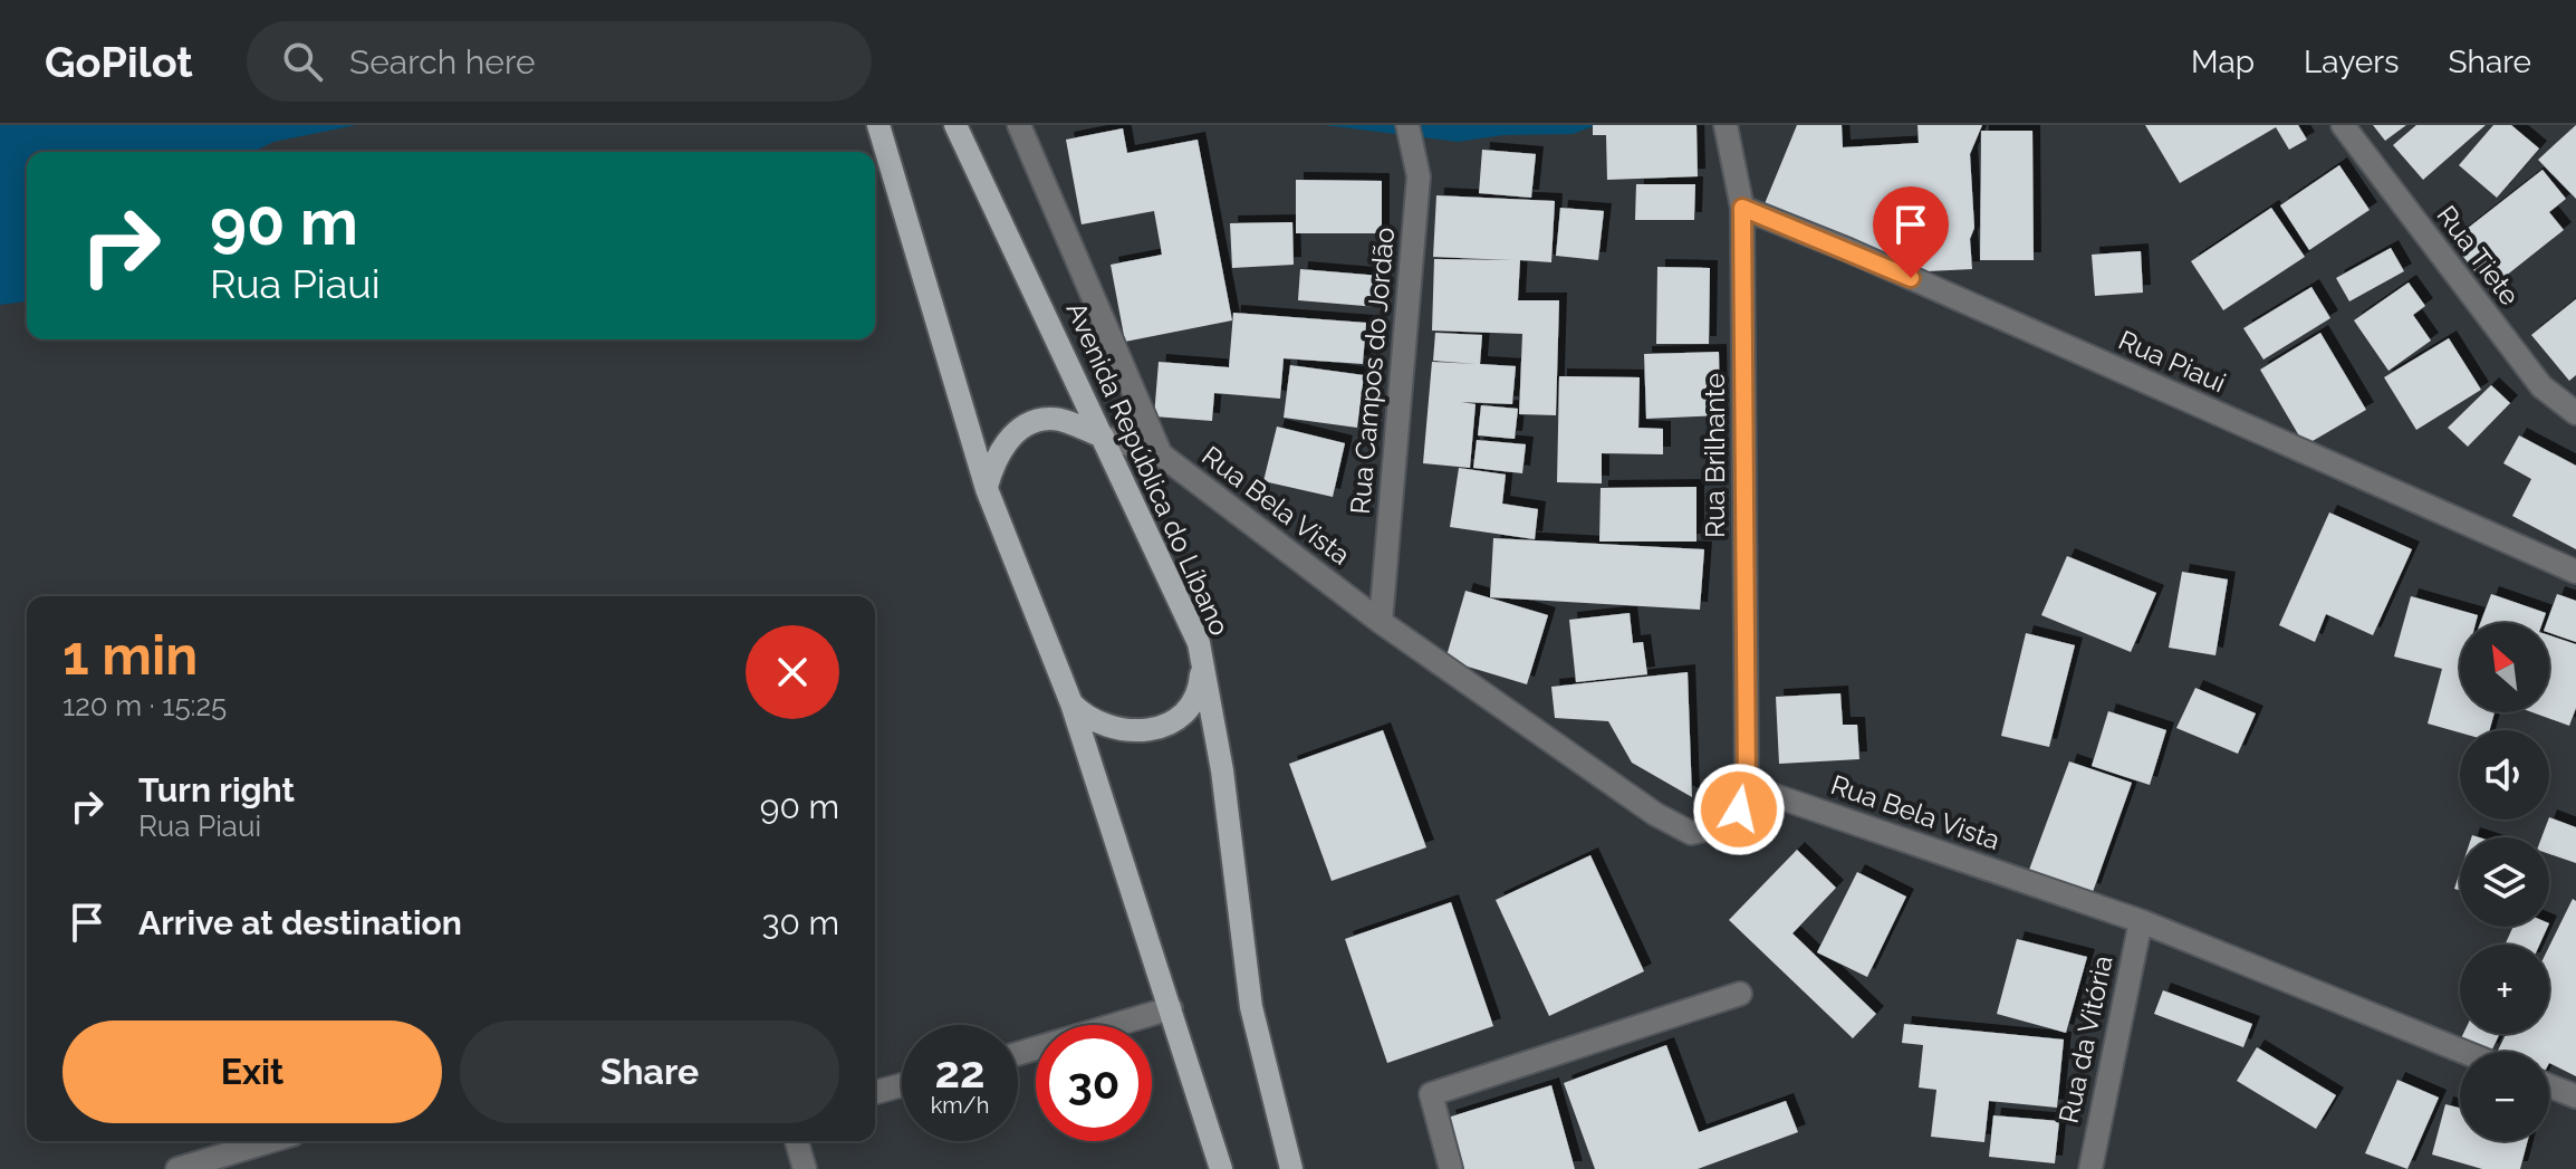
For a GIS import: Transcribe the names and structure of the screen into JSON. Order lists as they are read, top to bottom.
{
  "streets": {
    "main road": ["Avenida República do Líbano"],
    "street": [
      "Rua Tiete",
      "Rua Piaui",
      "Rua Campos do Jordão",
      "Rua Brilhante",
      "Rua Bela Vista",
      "Rua da Vitória"
    ]
  },
  "crossings": [
    ["Rua Piaui", "Rua Brilhante"],
    ["Rua Campos do Jordão", "Rua Bela Vista"],
    ["Rua Brilhante", "Rua Bela Vista"],
    ["Avenida República do Líbano", "Rua Bela Vista"],
    ["Rua Bela Vista", "Rua da Vitória"]
  ],
  "north": "top left",
  "page": {
    "header": "GoPilot",
    "search": "Search here",
    "nav": ["Map", "Layers", "Share"],
    "turn": ["90 m", "Rua Piaui"],
    "heading": ["1 min", "120 m · 15:25"],
    "map_buttons": ["+", "−"],
    "list": [
      {
        "name": "Turn right",
        "note": "Rua Piaui",
        "value": "90 m"
      },
      {
        "name": "Arrive at destination",
        "value": "30 m"
      }
    ],
    "buttons": ["Exit", "Share"],
    "speed": "22 km/h",
    "limit": "30"
  }
}
